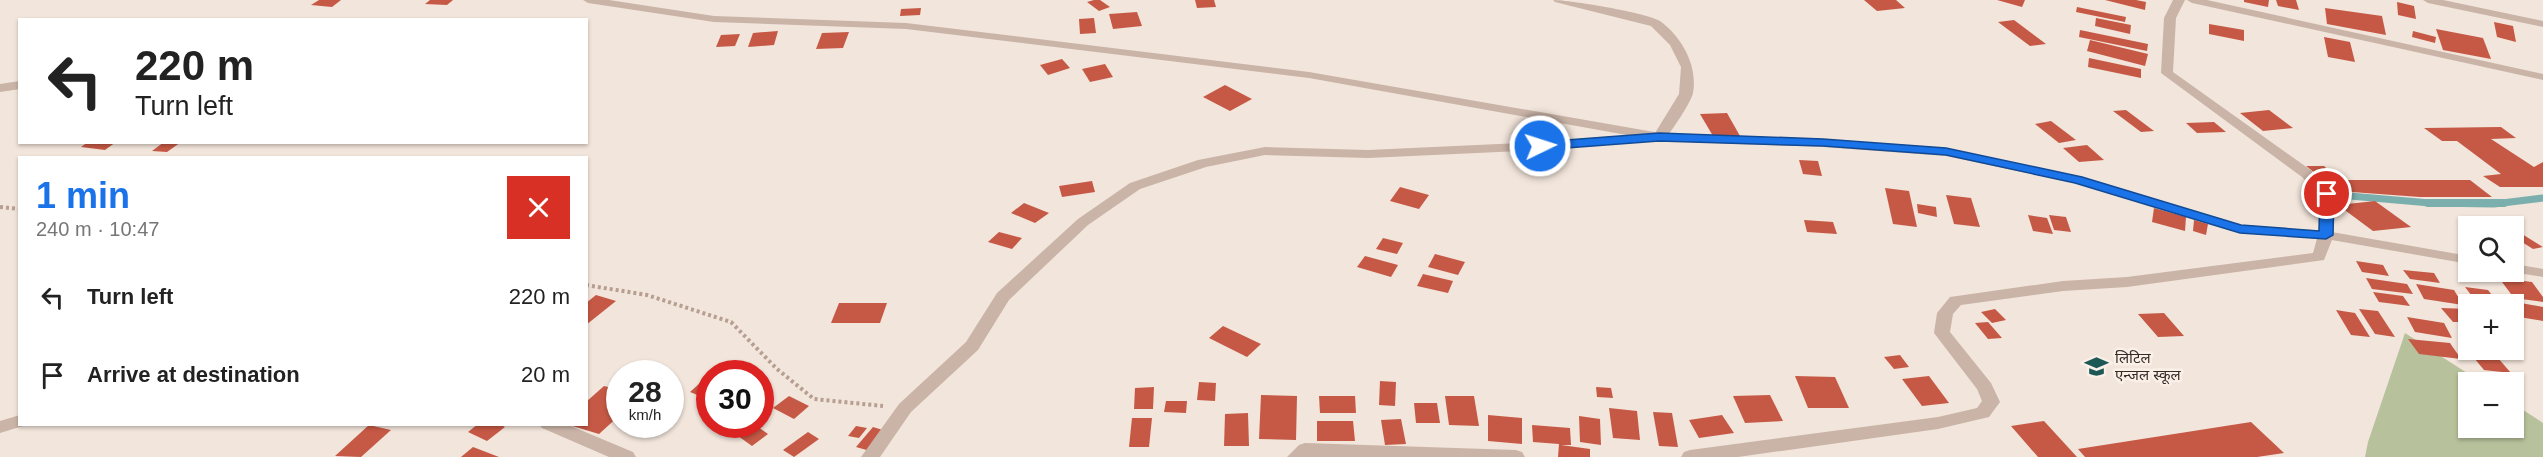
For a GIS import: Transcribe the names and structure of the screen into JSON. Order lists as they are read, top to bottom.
{
  "places": {
    "school or university": ["लिटिल एन्जल स्कूल"]
  },
  "page": {
    "turn": ["220 m", "Turn left"],
    "heading": ["1 min", "240 m · 10:47"],
    "map_buttons": ["+", "−"],
    "list": [
      {
        "name": "Turn left",
        "value": "220 m"
      },
      {
        "name": "Arrive at destination",
        "value": "20 m"
      }
    ],
    "speed": "28 km/h",
    "limit": "30"
  }
}
